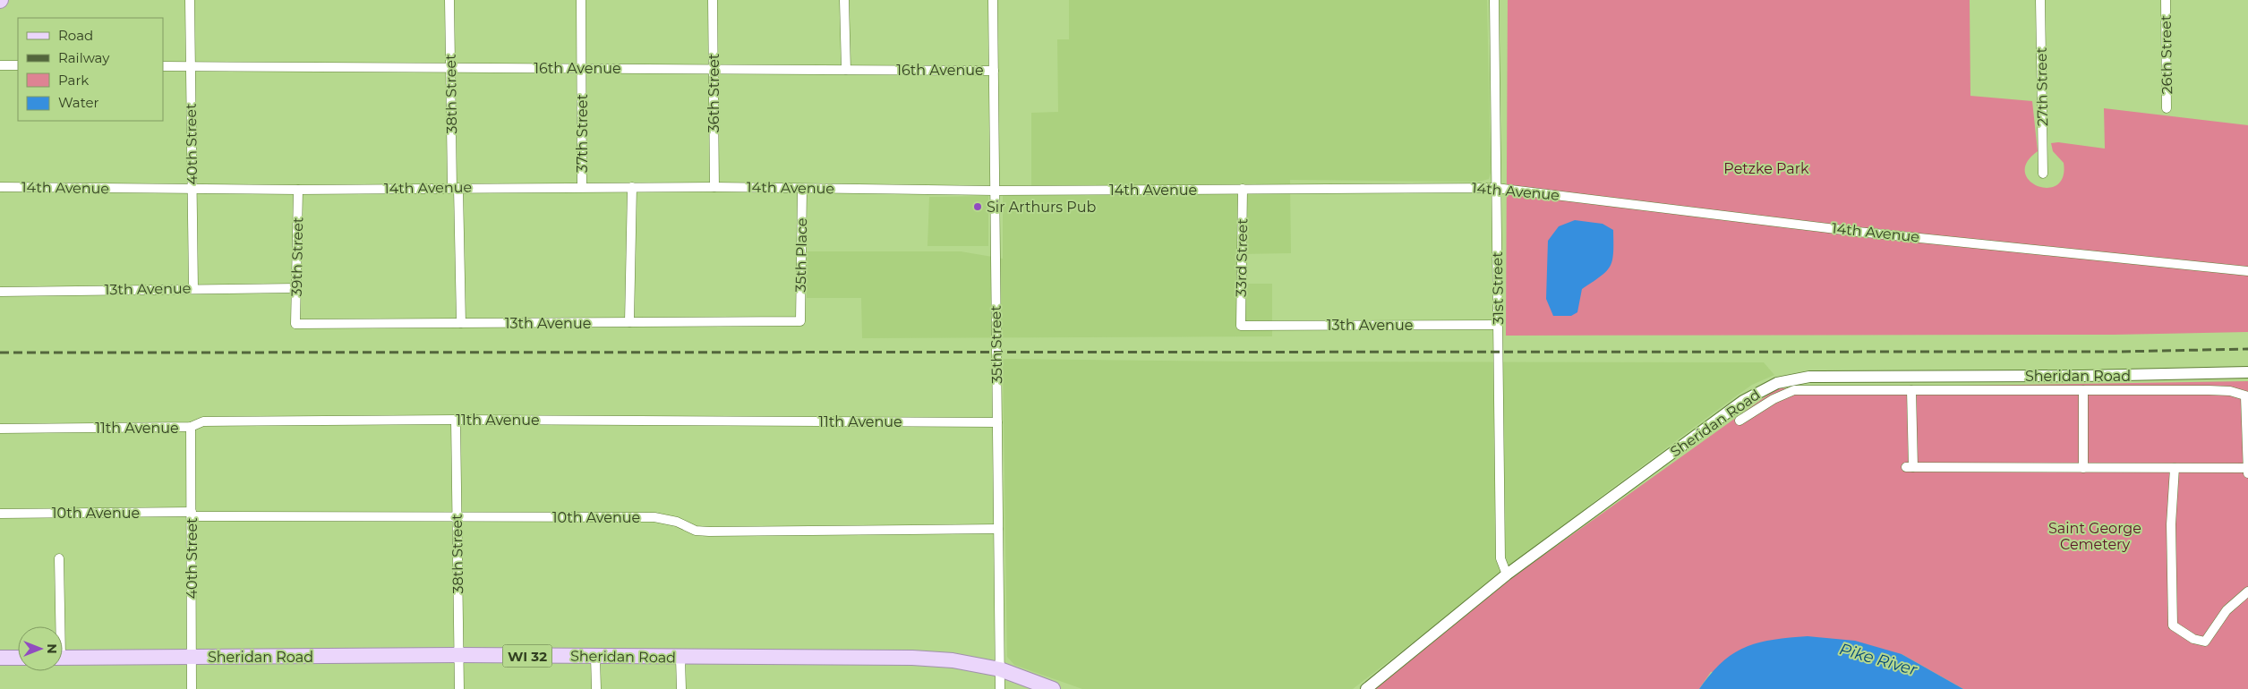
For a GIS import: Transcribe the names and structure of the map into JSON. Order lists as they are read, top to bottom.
{
  "streets": {
    "main road": ["Sheridan Road", "WI 32"],
    "street": [
      "26th Street",
      "16th Avenue",
      "27th Street",
      "36th Street",
      "38th Street",
      "37th Street",
      "40th Street",
      "14th Avenue",
      "35th Place",
      "39th Street",
      "33rd Street",
      "31st Street",
      "13th Avenue",
      "35th Street",
      "11th Avenue",
      "10th Avenue"
    ]
  },
  "crossings": [
    ["16th Avenue", "36th Street"],
    ["16th Avenue", "38th Street"],
    ["16th Avenue", "37th Street"],
    ["16th Avenue", "40th Street"],
    ["16th Avenue", "35th Street"],
    ["36th Street", "14th Avenue"],
    ["38th Street", "14th Avenue"],
    ["38th Street", "13th Avenue"],
    ["38th Street", "Sheridan Road"],
    ["38th Street", "11th Avenue"],
    ["38th Street", "10th Avenue"],
    ["37th Street", "14th Avenue"],
    ["40th Street", "14th Avenue"],
    ["40th Street", "13th Avenue"],
    ["40th Street", "Sheridan Road"],
    ["40th Street", "11th Avenue"],
    ["40th Street", "10th Avenue"],
    ["14th Avenue", "35th Place"],
    ["14th Avenue", "39th Street"],
    ["14th Avenue", "33rd Street"],
    ["14th Avenue", "31st Street"],
    ["14th Avenue", "35th Street"],
    ["35th Place", "13th Avenue"],
    ["39th Street", "13th Avenue"],
    ["33rd Street", "13th Avenue"],
    ["31st Street", "13th Avenue"],
    ["31st Street", "Sheridan Road"],
    ["35th Street", "Sheridan Road"],
    ["35th Street", "11th Avenue"],
    ["35th Street", "10th Avenue"]
  ],
  "water": ["Pike River"],
  "parks": ["Petzke Park", "Saint George Cemetery"],
  "places": ["Sir Arthurs Pub"],
  "legend": [
    "Road",
    "Railway",
    "Park",
    "Water"
  ],
  "north": "right"
}
